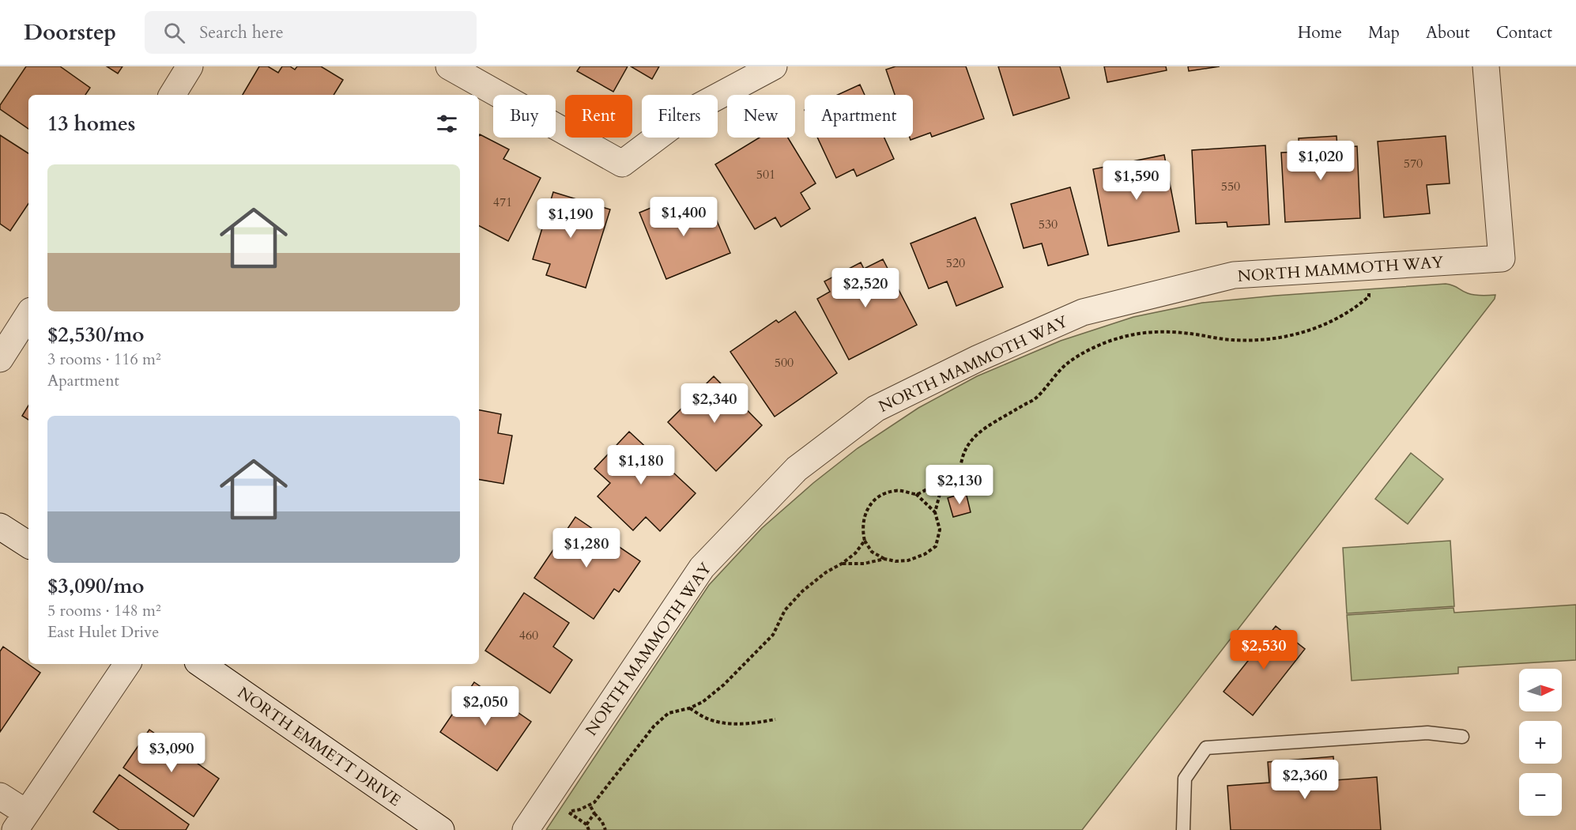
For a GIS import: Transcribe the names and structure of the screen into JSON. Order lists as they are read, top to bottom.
{
  "streets": {
    "street": ["NORTH MAMMOTH WAY", "NORTH EMMETT DRIVE"]
  },
  "house_numbers": [
    "570",
    "501",
    "550",
    "471",
    "530",
    "520",
    "500",
    "460"
  ],
  "north": "right",
  "page": {
    "header": "Doorstep",
    "search": "Search here",
    "nav": [
      "Home",
      "Map",
      "About",
      "Contact"
    ],
    "chip": [
      "Buy",
      "Rent",
      "Filters",
      "New",
      "Apartment"
    ],
    "heading": "13 homes",
    "price": [
      "$1,020",
      "$1,590",
      "$1,400",
      "$1,190",
      "$2,520",
      "$2,340",
      "$1,180",
      "$2,130",
      "$1,280",
      "$2,530",
      "$2,050",
      "$3,090",
      "$2,360"
    ],
    "list": [
      {
        "name": "$2,530/mo",
        "note": "3 rooms · 116 m² · Apartment"
      },
      {
        "name": "$3,090/mo",
        "note": "5 rooms · 148 m² · East Hulet Drive"
      }
    ],
    "map_buttons": ["+", "−"]
  }
}
